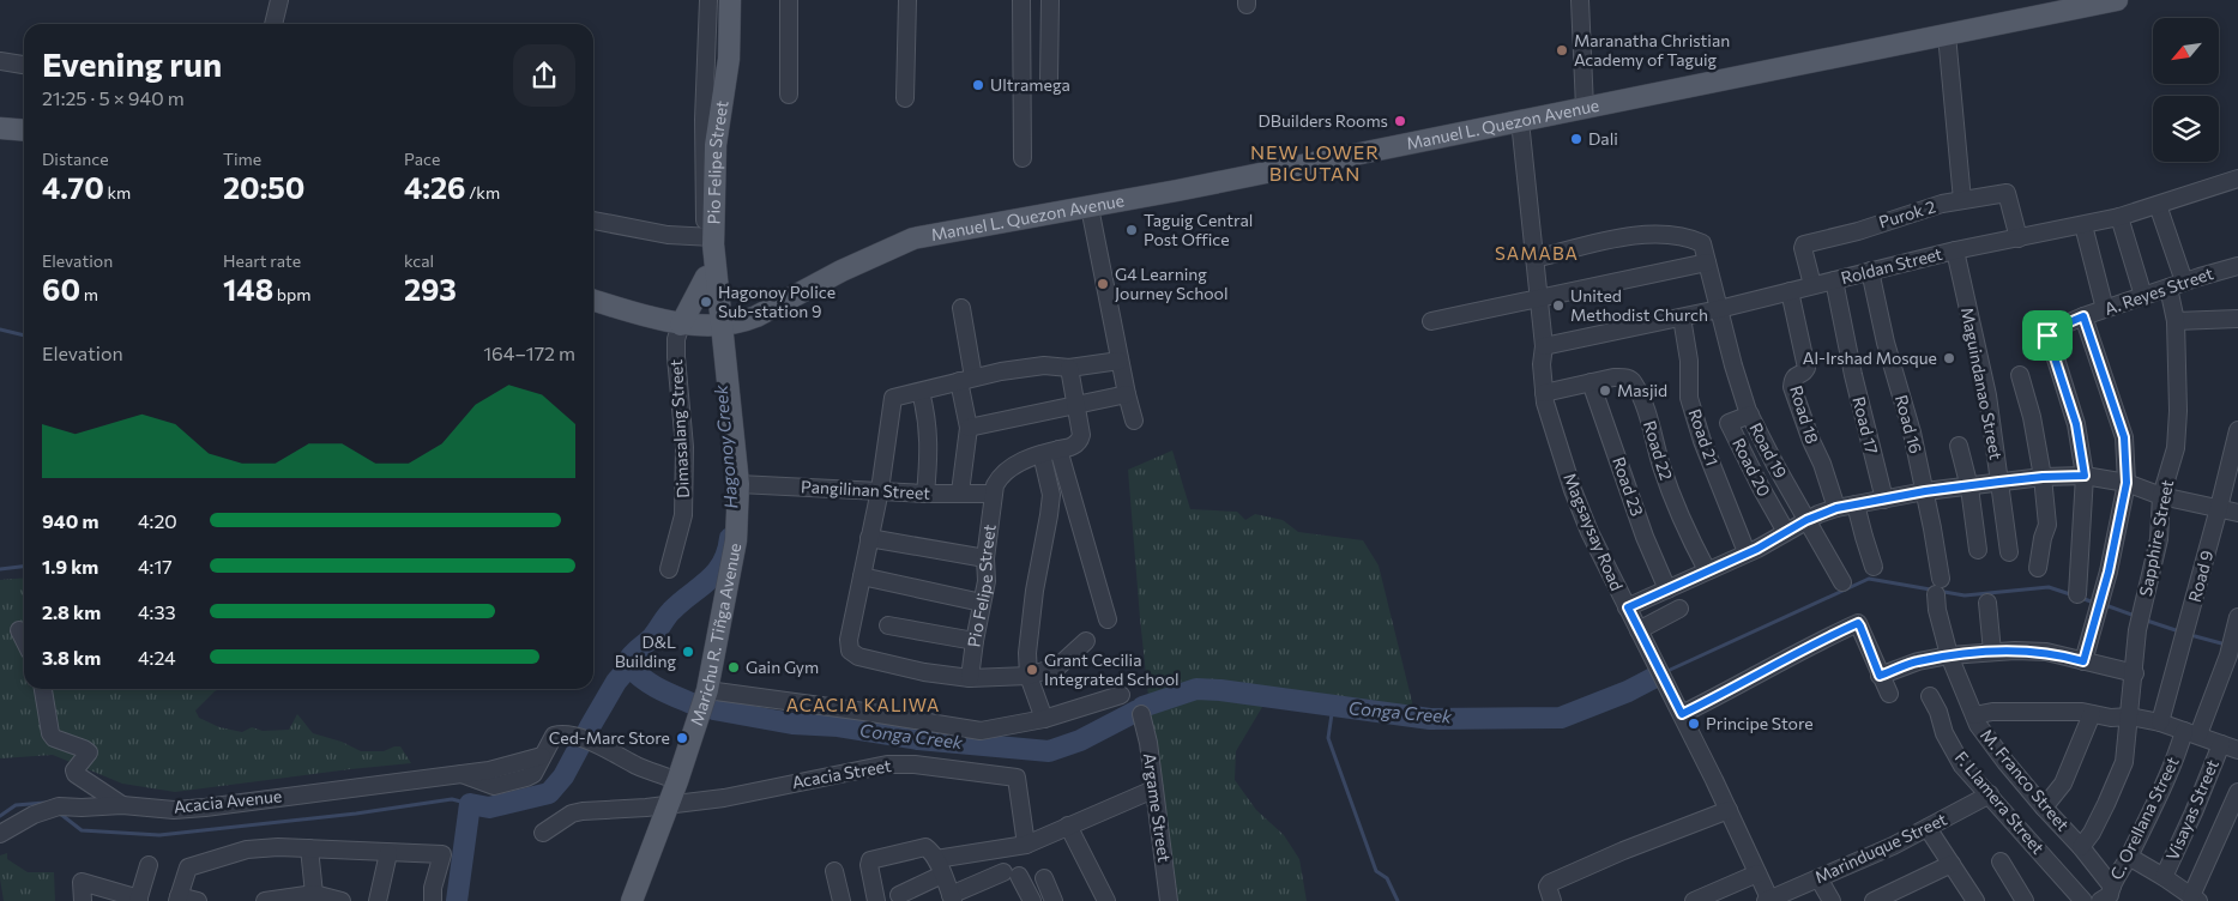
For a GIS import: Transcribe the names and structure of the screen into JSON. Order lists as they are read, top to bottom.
{
  "streets": {
    "main road": ["Manuel L. Quezon Avenue", "Pio Felipe Street", "Marichu R. Tiñga Avenue"],
    "street": [
      "Purok 2",
      "Roldan Street",
      "A. Reyes Street",
      "Maguindanao Street",
      "Road 18",
      "Road 16",
      "Road 17",
      "Dimasalang Street",
      "Road 21",
      "Road 22",
      "Road 19",
      "Road 20",
      "Road 23",
      "Pangilinan Street",
      "Magsaysay Road",
      "Sapphire Street",
      "Road 9",
      "Acacia Street",
      "M. Franco Street",
      "Acacia Avenue",
      "F. Llamera Street",
      "Argame Street",
      "Visayas Street",
      "C. Orellana Street",
      "Marinduque Street"
    ]
  },
  "crossings": [
    ["Manuel L. Quezon Avenue", "Pio Felipe Street"],
    ["Manuel L. Quezon Avenue", "Dimasalang Street"],
    ["Manuel L. Quezon Avenue", "Magsaysay Road"],
    ["Manuel L. Quezon Avenue", "Marichu R. Tiñga Avenue"],
    ["Pio Felipe Street", "Dimasalang Street"],
    ["Pio Felipe Street", "Pangilinan Street"],
    ["Pio Felipe Street", "Marichu R. Tiñga Avenue"],
    ["Purok 2", "Roldan Street"],
    ["Roldan Street", "Maguindanao Street"],
    ["Roldan Street", "Road 18"],
    ["Roldan Street", "Road 16"],
    ["Roldan Street", "Road 17"],
    ["Roldan Street", "Road 21"],
    ["Roldan Street", "Road 19"],
    ["Roldan Street", "Magsaysay Road"],
    ["A. Reyes Street", "Sapphire Street"],
    ["Road 16", "M. Franco Street"],
    ["Dimasalang Street", "Marichu R. Tiñga Avenue"],
    ["Road 22", "Road 23"],
    ["Road 22", "Magsaysay Road"],
    ["Road 19", "Road 20"],
    ["Road 19", "Magsaysay Road"],
    ["Pangilinan Street", "Marichu R. Tiñga Avenue"],
    ["Magsaysay Road", "Marinduque Street"],
    ["Sapphire Street", "M. Franco Street"],
    ["Marichu R. Tiñga Avenue", "Acacia Street"],
    ["Marichu R. Tiñga Avenue", "Acacia Avenue"],
    ["M. Franco Street", "C. Orellana Street"],
    ["F. Llamera Street", "Marinduque Street"]
  ],
  "districts": ["NEW LOWER BICUTAN", "SAMABA", "ACACIA KALIWA"],
  "water": ["Hagonoy Creek", "Conga Creek"],
  "places": [
    "Maranatha Christian Academy of Taguig",
    "Ultramega",
    "DBuilders Rooms",
    "Dali",
    "Taguig Central Post Office",
    "G4 Learning Journey School",
    "Hagonoy Police Sub-station 9",
    "United Methodist Church",
    "Al-Irshad Mosque",
    "Masjid",
    "D&L Building",
    "Gain Gym",
    "Grant Cecilia Integrated School",
    "Principe Store",
    "Ced-Marc Store"
  ],
  "north": "bottom left",
  "page": {
    "heading": ["Evening run", "21:25 · 5 × 940 m"],
    "stats": [
      ["Distance", "4.70 km"],
      ["Time", "20:50"],
      ["Pace", "4:26 /km"],
      ["Elevation", "60 m"],
      ["Heart rate", "148 bpm"],
      ["kcal", "293"]
    ],
    "chart": ["Elevation", "164–172 m"],
    "list": [
      {
        "name": "940 m",
        "note": "4:20"
      },
      {
        "name": "1.9 km",
        "note": "4:17"
      },
      {
        "name": "2.8 km",
        "note": "4:33"
      },
      {
        "name": "3.8 km",
        "note": "4:24"
      }
    ]
  }
}
